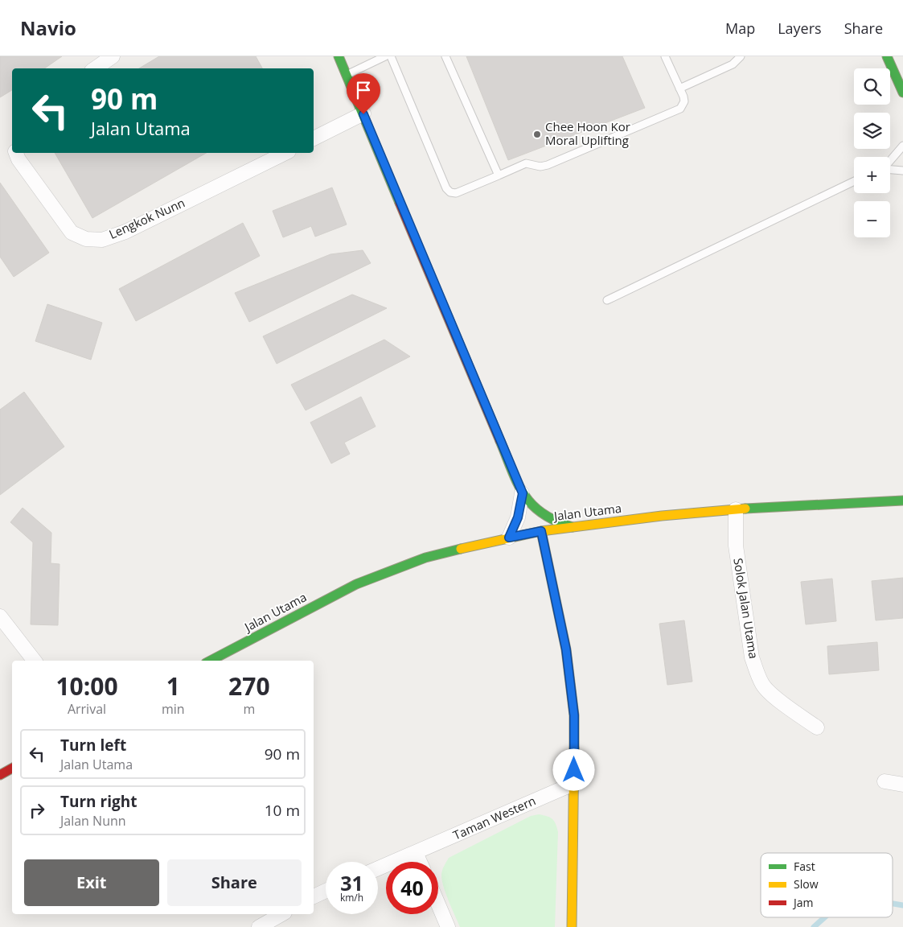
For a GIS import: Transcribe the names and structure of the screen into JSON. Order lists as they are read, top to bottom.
{
  "streets": {
    "street": [
      "Lengkok Nunn",
      "Jalan Utama",
      "Solok Jalan Utama",
      "Taman Western"
    ]
  },
  "crossings": [
    ["Jalan Utama", "Solok Jalan Utama"]
  ],
  "places": ["Chee Hoon Kor Moral Uplifting"],
  "legend": ["Fast", "Slow", "Jam"],
  "page": {
    "header": "Navio",
    "nav": ["Map", "Layers", "Share"],
    "map_buttons": ["+", "−"],
    "turn": ["90 m", "Jalan Utama"],
    "eta": [
      "10:00",
      "Arrival",
      "1",
      "min",
      "270",
      "m"
    ],
    "list": [
      {
        "name": "Turn left",
        "note": "Jalan Utama",
        "value": "90 m"
      },
      {
        "name": "Turn right",
        "note": "Jalan Nunn",
        "value": "10 m"
      }
    ],
    "buttons": ["Exit", "Share"],
    "speed": "31 km/h",
    "limit": "40"
  }
}
